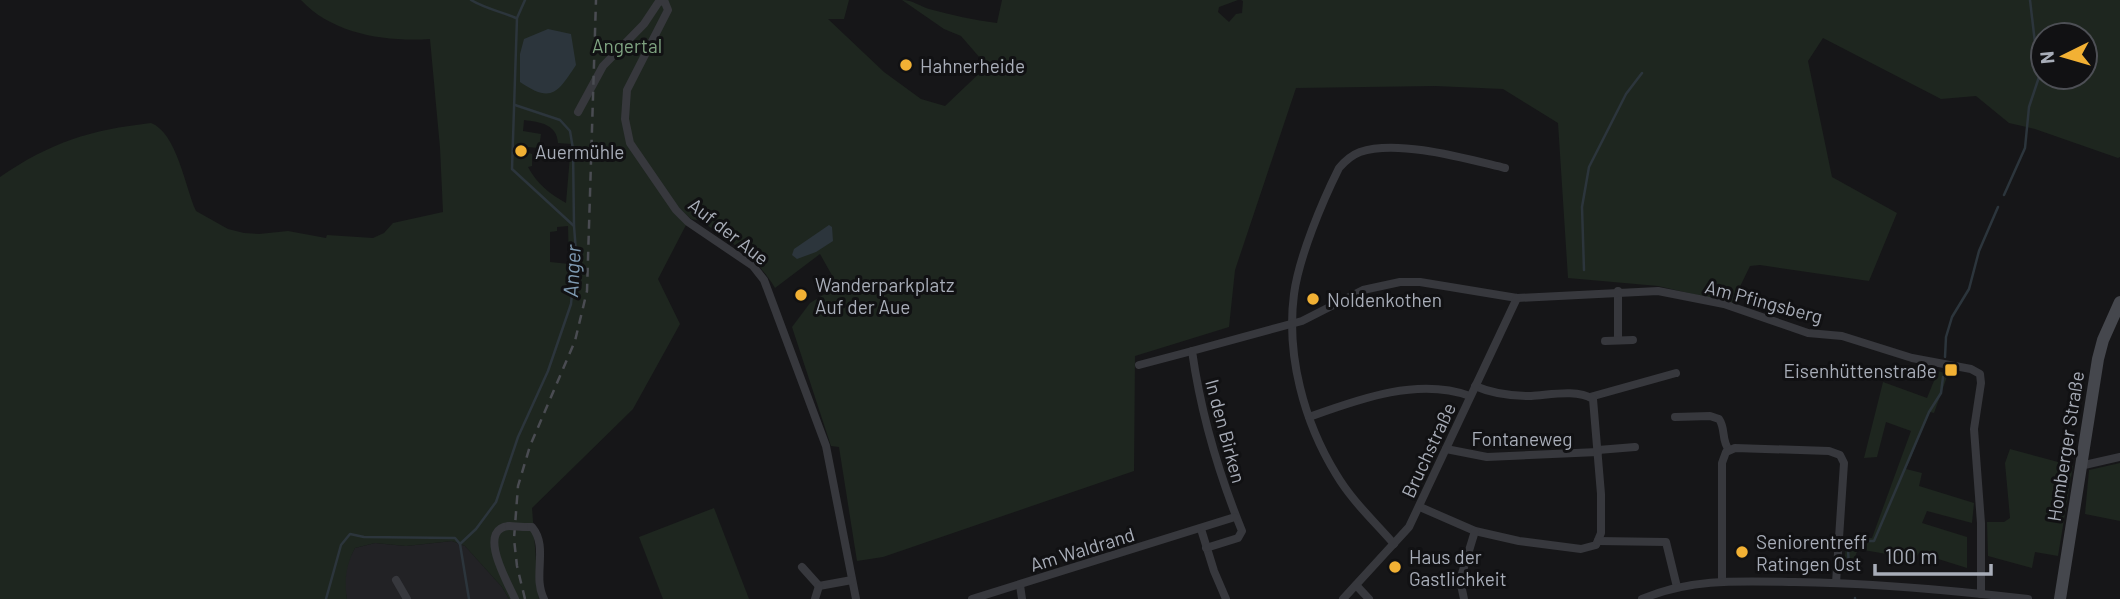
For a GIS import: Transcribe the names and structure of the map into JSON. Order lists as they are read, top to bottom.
{
  "streets": {
    "main road": ["Homberger Straße"],
    "street": [
      "Auf der Aue",
      "Am Pfingsberg",
      "In den Birken",
      "Fontaneweg",
      "Bruchstraße",
      "Am Waldrand"
    ]
  },
  "crossings": [
    ["Am Pfingsberg", "Bruchstraße"],
    ["Fontaneweg", "Bruchstraße"]
  ],
  "water": ["Anger"],
  "parks": ["Angertal"],
  "places": {
    "other": [
      "Hahnerheide",
      "Auermühle",
      "Wanderparkplatz Auf der Aue",
      "Noldenkothen",
      "Seniorentreff Ratingen Ost",
      "Haus der Gastlichkeit"
    ],
    "transit": ["Eisenhüttenstraße"]
  },
  "scale_bar": "100 m",
  "north": "left"
}
